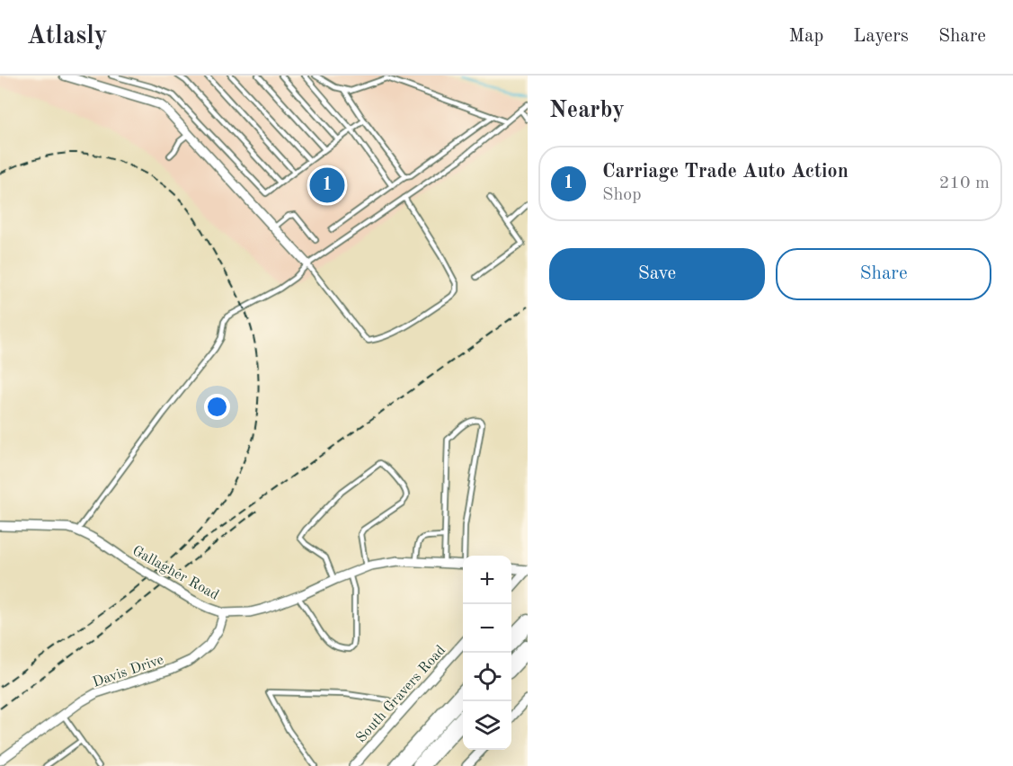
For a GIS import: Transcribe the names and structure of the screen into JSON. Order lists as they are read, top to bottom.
{
  "streets": {
    "street": ["Gallagher Road", "Davis Drive", "South Gravers Road"]
  },
  "crossings": [
    ["Gallagher Road", "Davis Drive"]
  ],
  "page": {
    "header": "Atlasly",
    "nav": ["Map", "Layers", "Share"],
    "heading": "Nearby",
    "list": [
      {
        "mark": "1",
        "name": "Carriage Trade Auto Action",
        "note": "Shop",
        "value": "210 m"
      }
    ],
    "pins": "1",
    "buttons": ["Save", "Share"],
    "map_buttons": ["+", "−"]
  }
}
